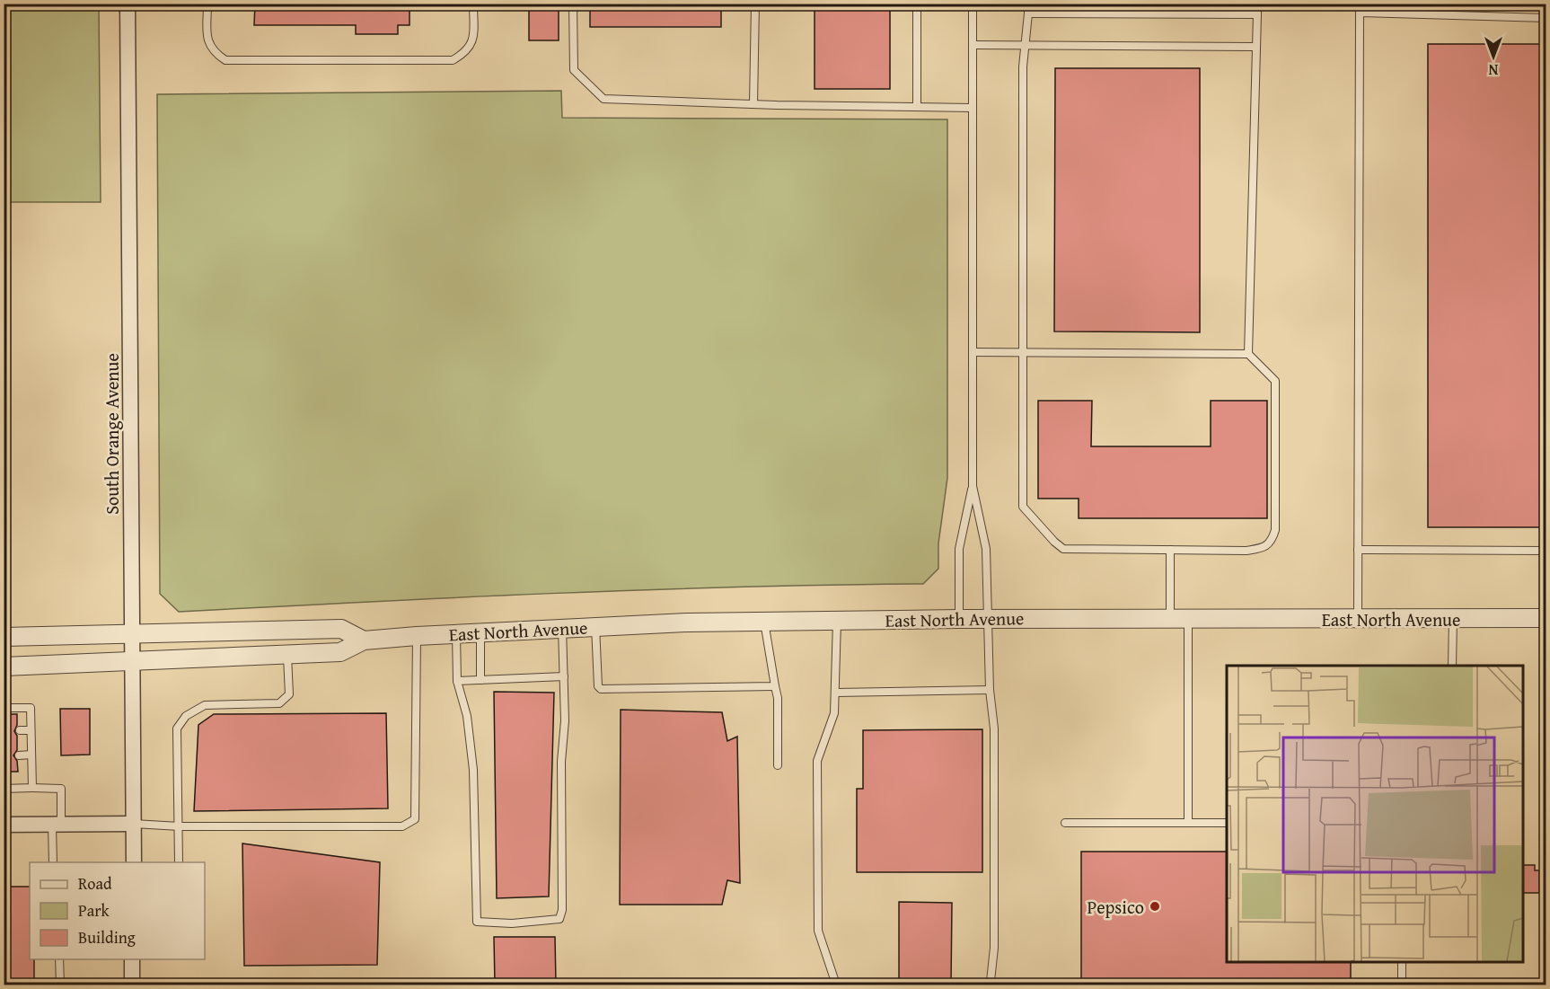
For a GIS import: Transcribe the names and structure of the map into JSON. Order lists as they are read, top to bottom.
{
  "streets": {
    "street": ["South Orange Avenue", "East North Avenue"]
  },
  "crossings": [
    ["South Orange Avenue", "East North Avenue"]
  ],
  "places": ["Pepsico"],
  "legend": ["Road", "Park", "Building"],
  "north": "bottom"
}
